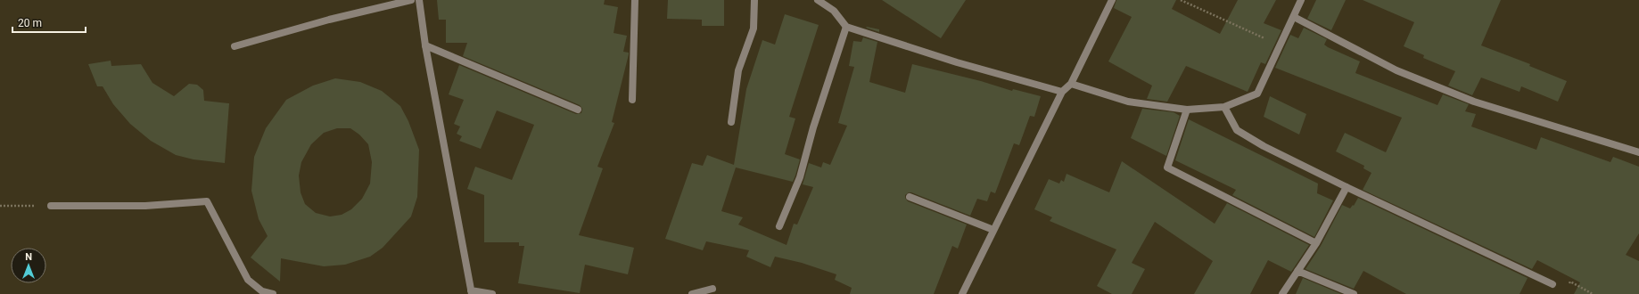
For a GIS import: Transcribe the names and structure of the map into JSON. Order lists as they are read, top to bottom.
{
  "scale_bar": "20 m",
  "north": "top"
}
